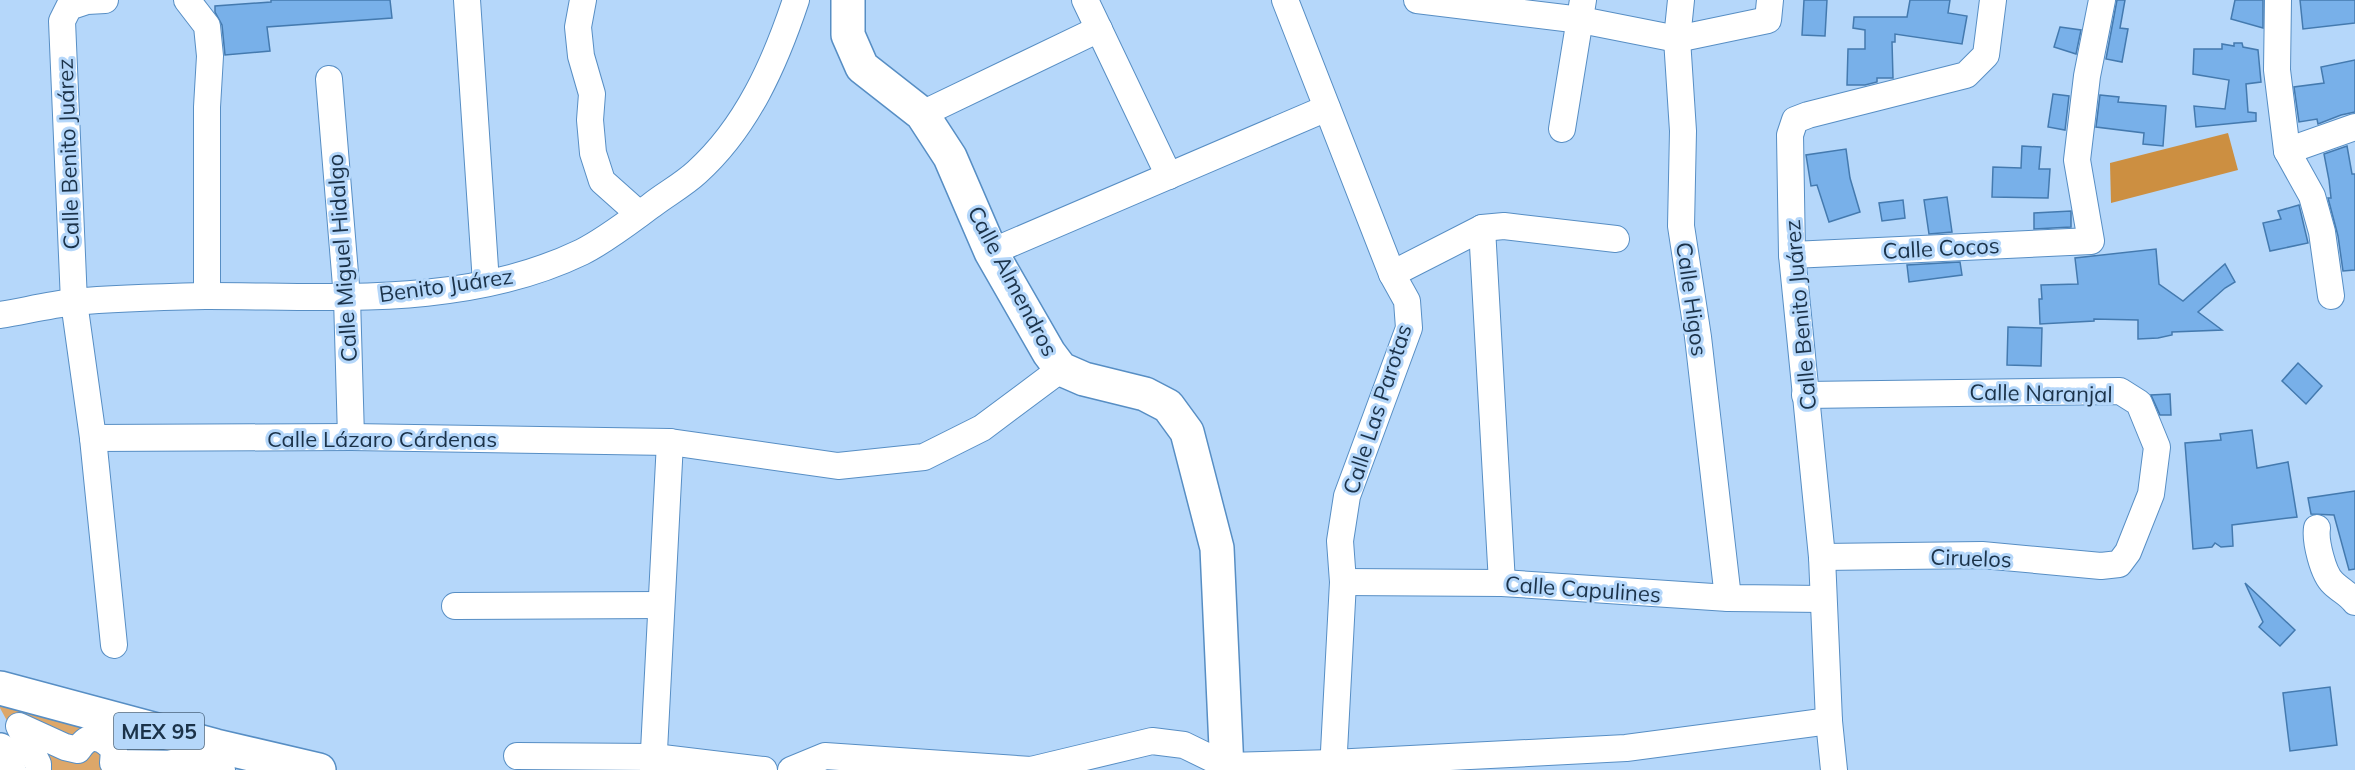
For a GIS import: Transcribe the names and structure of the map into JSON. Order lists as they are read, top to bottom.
{
  "streets": {
    "main road": ["Calle Almendros", "MEX 95"],
    "street": [
      "Calle Benito Juárez",
      "Calle Cocos",
      "Calle Miguel Hidalgo",
      "Benito Juárez",
      "Calle Higos",
      "Calle Naranjal",
      "Calle Las Parotas",
      "Calle Lázaro Cárdenas",
      "Ciruelos",
      "Calle Capulines"
    ]
  },
  "crossings": [
    ["Calle Benito Juárez", "Calle Cocos"],
    ["Calle Benito Juárez", "Benito Juárez"],
    ["Calle Benito Juárez", "Calle Naranjal"],
    ["Calle Benito Juárez", "Ciruelos"],
    ["Calle Benito Juárez", "Calle Capulines"],
    ["Calle Miguel Hidalgo", "Benito Juárez"],
    ["Calle Miguel Hidalgo", "Calle Lázaro Cárdenas"],
    ["Calle Almendros", "Calle Lázaro Cárdenas"],
    ["Calle Higos", "Calle Capulines"],
    ["Calle Naranjal", "Ciruelos"],
    ["Calle Las Parotas", "Calle Capulines"]
  ]
}
